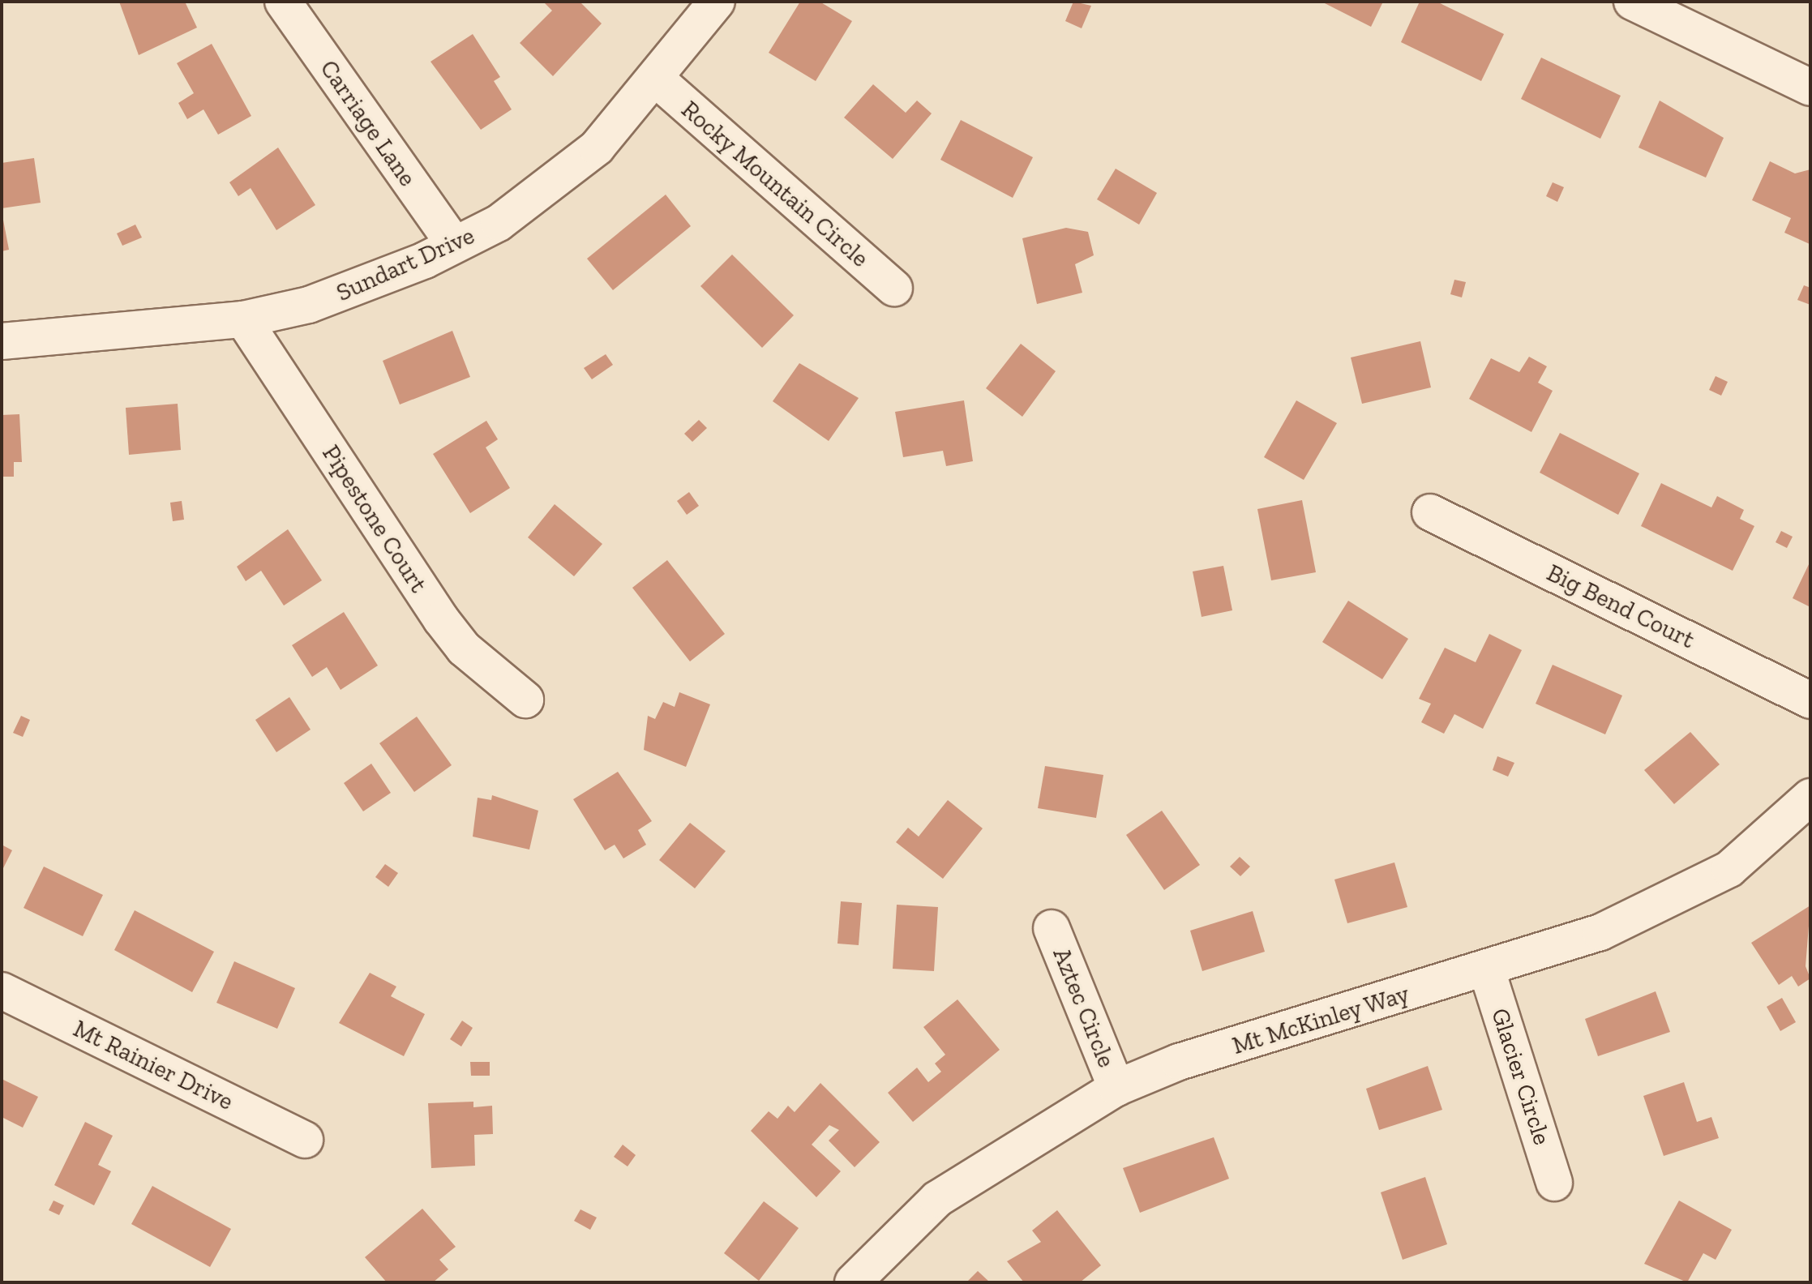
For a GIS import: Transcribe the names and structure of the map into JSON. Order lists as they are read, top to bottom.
{
  "streets": {
    "street": [
      "Carriage Lane",
      "Rocky Mountain Circle",
      "Sundart Drive",
      "Pipestone Court",
      "Big Bend Court",
      "Aztec Circle",
      "Mt McKinley Way",
      "Mt Rainier Drive",
      "Glacier Circle"
    ]
  },
  "crossings": [
    ["Carriage Lane", "Sundart Drive"],
    ["Rocky Mountain Circle", "Sundart Drive"],
    ["Sundart Drive", "Pipestone Court"],
    ["Aztec Circle", "Mt McKinley Way"],
    ["Mt McKinley Way", "Glacier Circle"]
  ]
}
